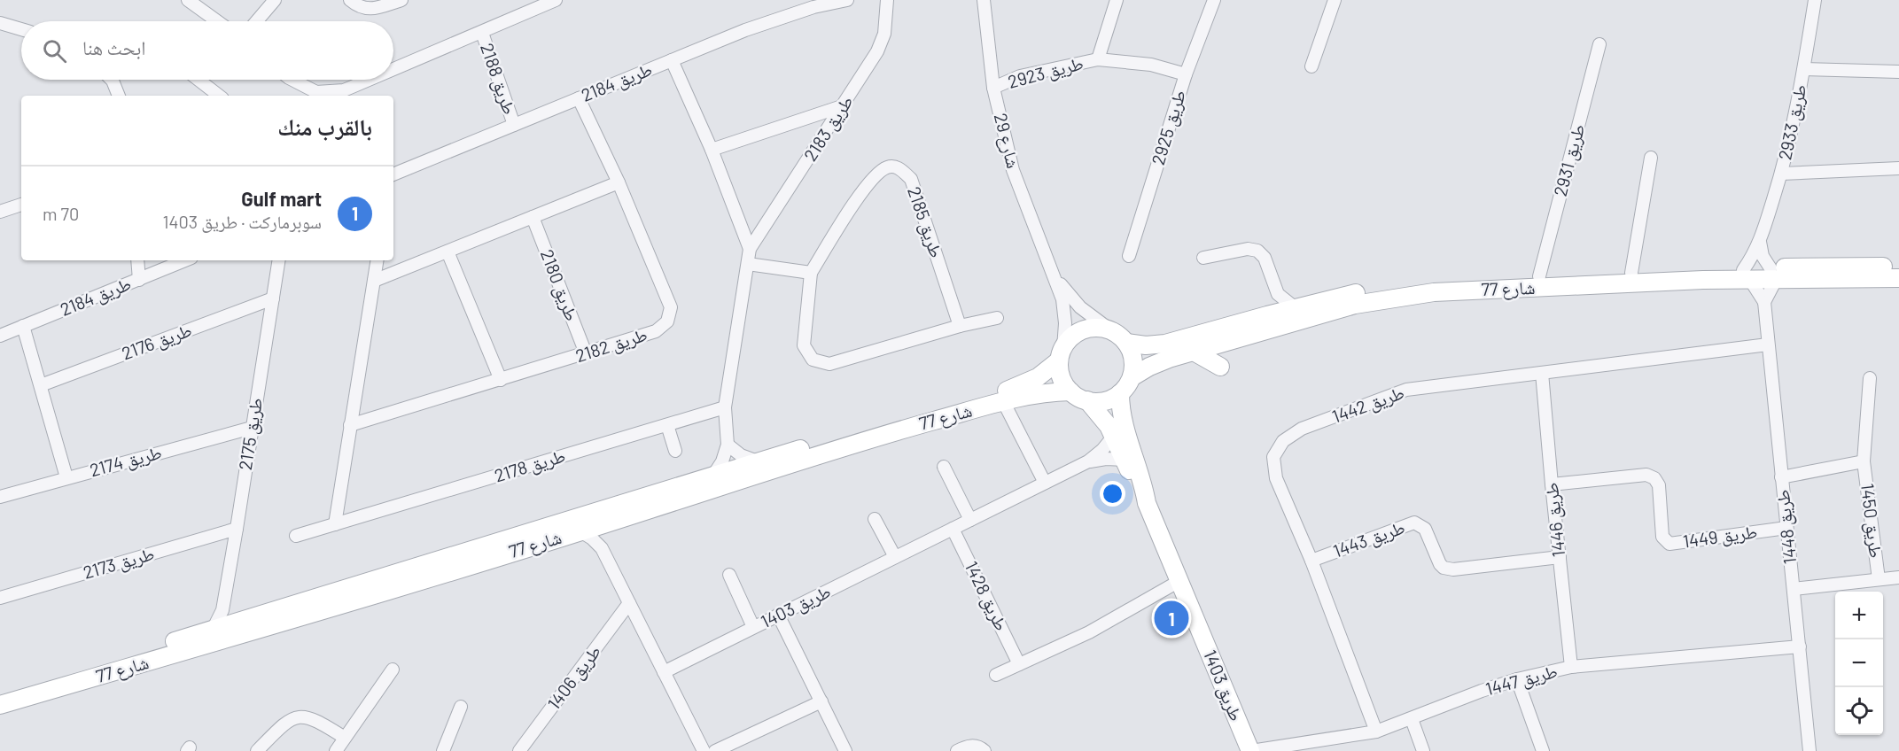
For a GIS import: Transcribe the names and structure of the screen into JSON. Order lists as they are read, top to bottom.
{
  "streets": {
    "street": [
      "طريق 2923",
      "طريق 2188",
      "طريق 2184",
      "طريق 2933",
      "طريق 2925",
      "طريق 2183",
      "شارع 29",
      "طريق 2931",
      "طريق 2185",
      "طريق 2180",
      "شارع 77",
      "طريق 2176",
      "طريق 2182",
      "طريق 1442",
      "طريق 2175",
      "طريق 2174",
      "طريق 2178",
      "طريق 1446",
      "طريق 1450",
      "طريق 1448",
      "طريق 1449",
      "طريق 1443",
      "طريق 2173",
      "طريق 1428",
      "طريق 1403",
      "طريق 1406",
      "طريق 1447"
    ]
  },
  "crossings": [
    ["طريق 2923", "طريق 2925"],
    ["طريق 2923", "شارع 29"],
    ["طريق 2188", "طريق 2184"],
    ["طريق 2184", "طريق 2182"],
    ["طريق 2933", "شارع 77"],
    ["طريق 2933", "طريق 1448"],
    ["طريق 2183", "شارع 77"],
    ["طريق 2183", "طريق 2178"],
    ["شارع 29", "شارع 77"],
    ["شارع 29", "طريق 1403"],
    ["طريق 2931", "شارع 77"],
    ["طريق 2180", "طريق 2182"],
    ["شارع 77", "طريق 2175"],
    ["شارع 77", "طريق 1448"],
    ["شارع 77", "طريق 1403"],
    ["طريق 2176", "طريق 2175"],
    ["طريق 1442", "طريق 1446"],
    ["طريق 1442", "طريق 1448"],
    ["طريق 1442", "طريق 1443"],
    ["طريق 1442", "طريق 1447"],
    ["طريق 2175", "طريق 2174"],
    ["طريق 2175", "طريق 2173"],
    ["طريق 1446", "طريق 1449"],
    ["طريق 1446", "طريق 1443"],
    ["طريق 1446", "طريق 1447"],
    ["طريق 1450", "طريق 1448"],
    ["طريق 1448", "طريق 1449"],
    ["طريق 1448", "طريق 1447"],
    ["طريق 1428", "طريق 1403"],
    ["طريق 1403", "طريق 1447"]
  ],
  "page": {
    "search": "ابحث هنا",
    "heading": "بالقرب منك",
    "list": [
      {
        "mark": "1",
        "name": "Gulf mart",
        "note": "سوبرماركت · طريق 1403",
        "value": "70 m"
      }
    ],
    "map_buttons": ["+", "−"],
    "pins": "1"
  }
}
